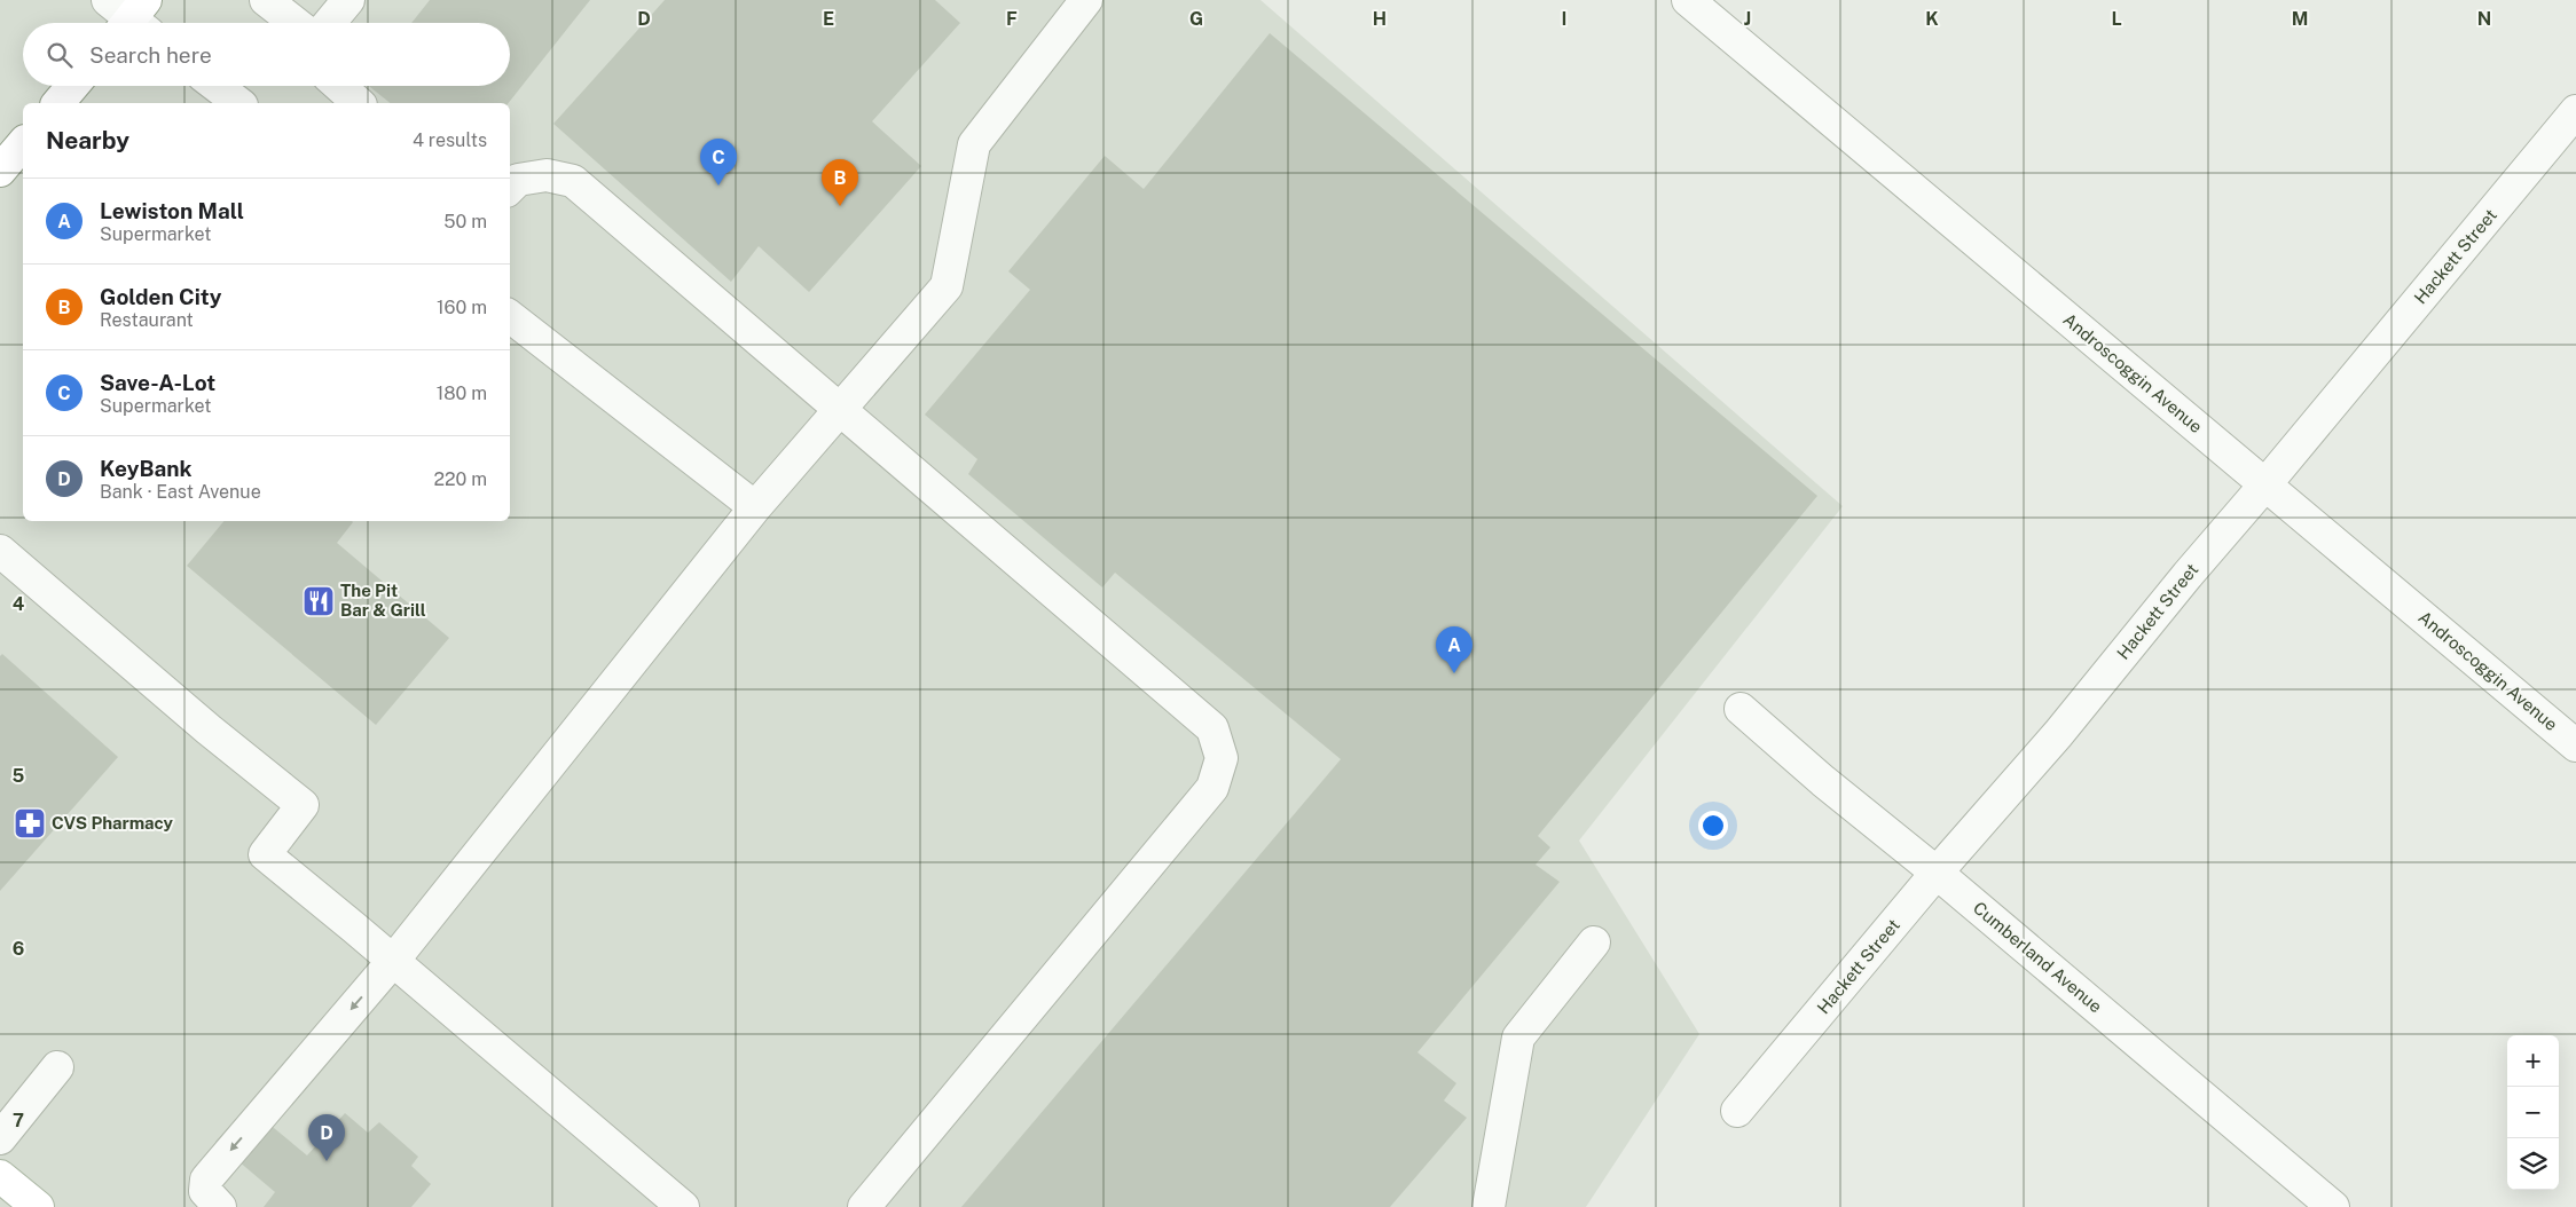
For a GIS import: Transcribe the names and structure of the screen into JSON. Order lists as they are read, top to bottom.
{
  "streets": {
    "street": ["Hackett Street", "Androscoggin Avenue", "Cumberland Avenue"]
  },
  "crossings": [
    ["Hackett Street", "Androscoggin Avenue"],
    ["Hackett Street", "Cumberland Avenue"]
  ],
  "places": {
    "restaurant": ["The Pit Bar & Grill"],
    "pharmacy": ["CVS Pharmacy"]
  },
  "page": {
    "search": "Search here",
    "heading": ["Nearby", "4 results"],
    "pins": [
      "C",
      "B",
      "A",
      "D"
    ],
    "list": [
      {
        "mark": "A",
        "name": "Lewiston Mall",
        "note": "Supermarket",
        "value": "50 m"
      },
      {
        "mark": "B",
        "name": "Golden City",
        "note": "Restaurant",
        "value": "160 m"
      },
      {
        "mark": "C",
        "name": "Save-A-Lot",
        "note": "Supermarket",
        "value": "180 m"
      },
      {
        "mark": "D",
        "name": "KeyBank",
        "note": "Bank · East Avenue",
        "value": "220 m"
      }
    ],
    "map_buttons": ["+", "−"]
  },
  "grid": {
    "columns": [
      "D",
      "E",
      "F",
      "G",
      "H",
      "I",
      "J",
      "K",
      "L",
      "M",
      "N"
    ],
    "rows": [
      "4",
      "5",
      "6",
      "7"
    ]
  }
}
